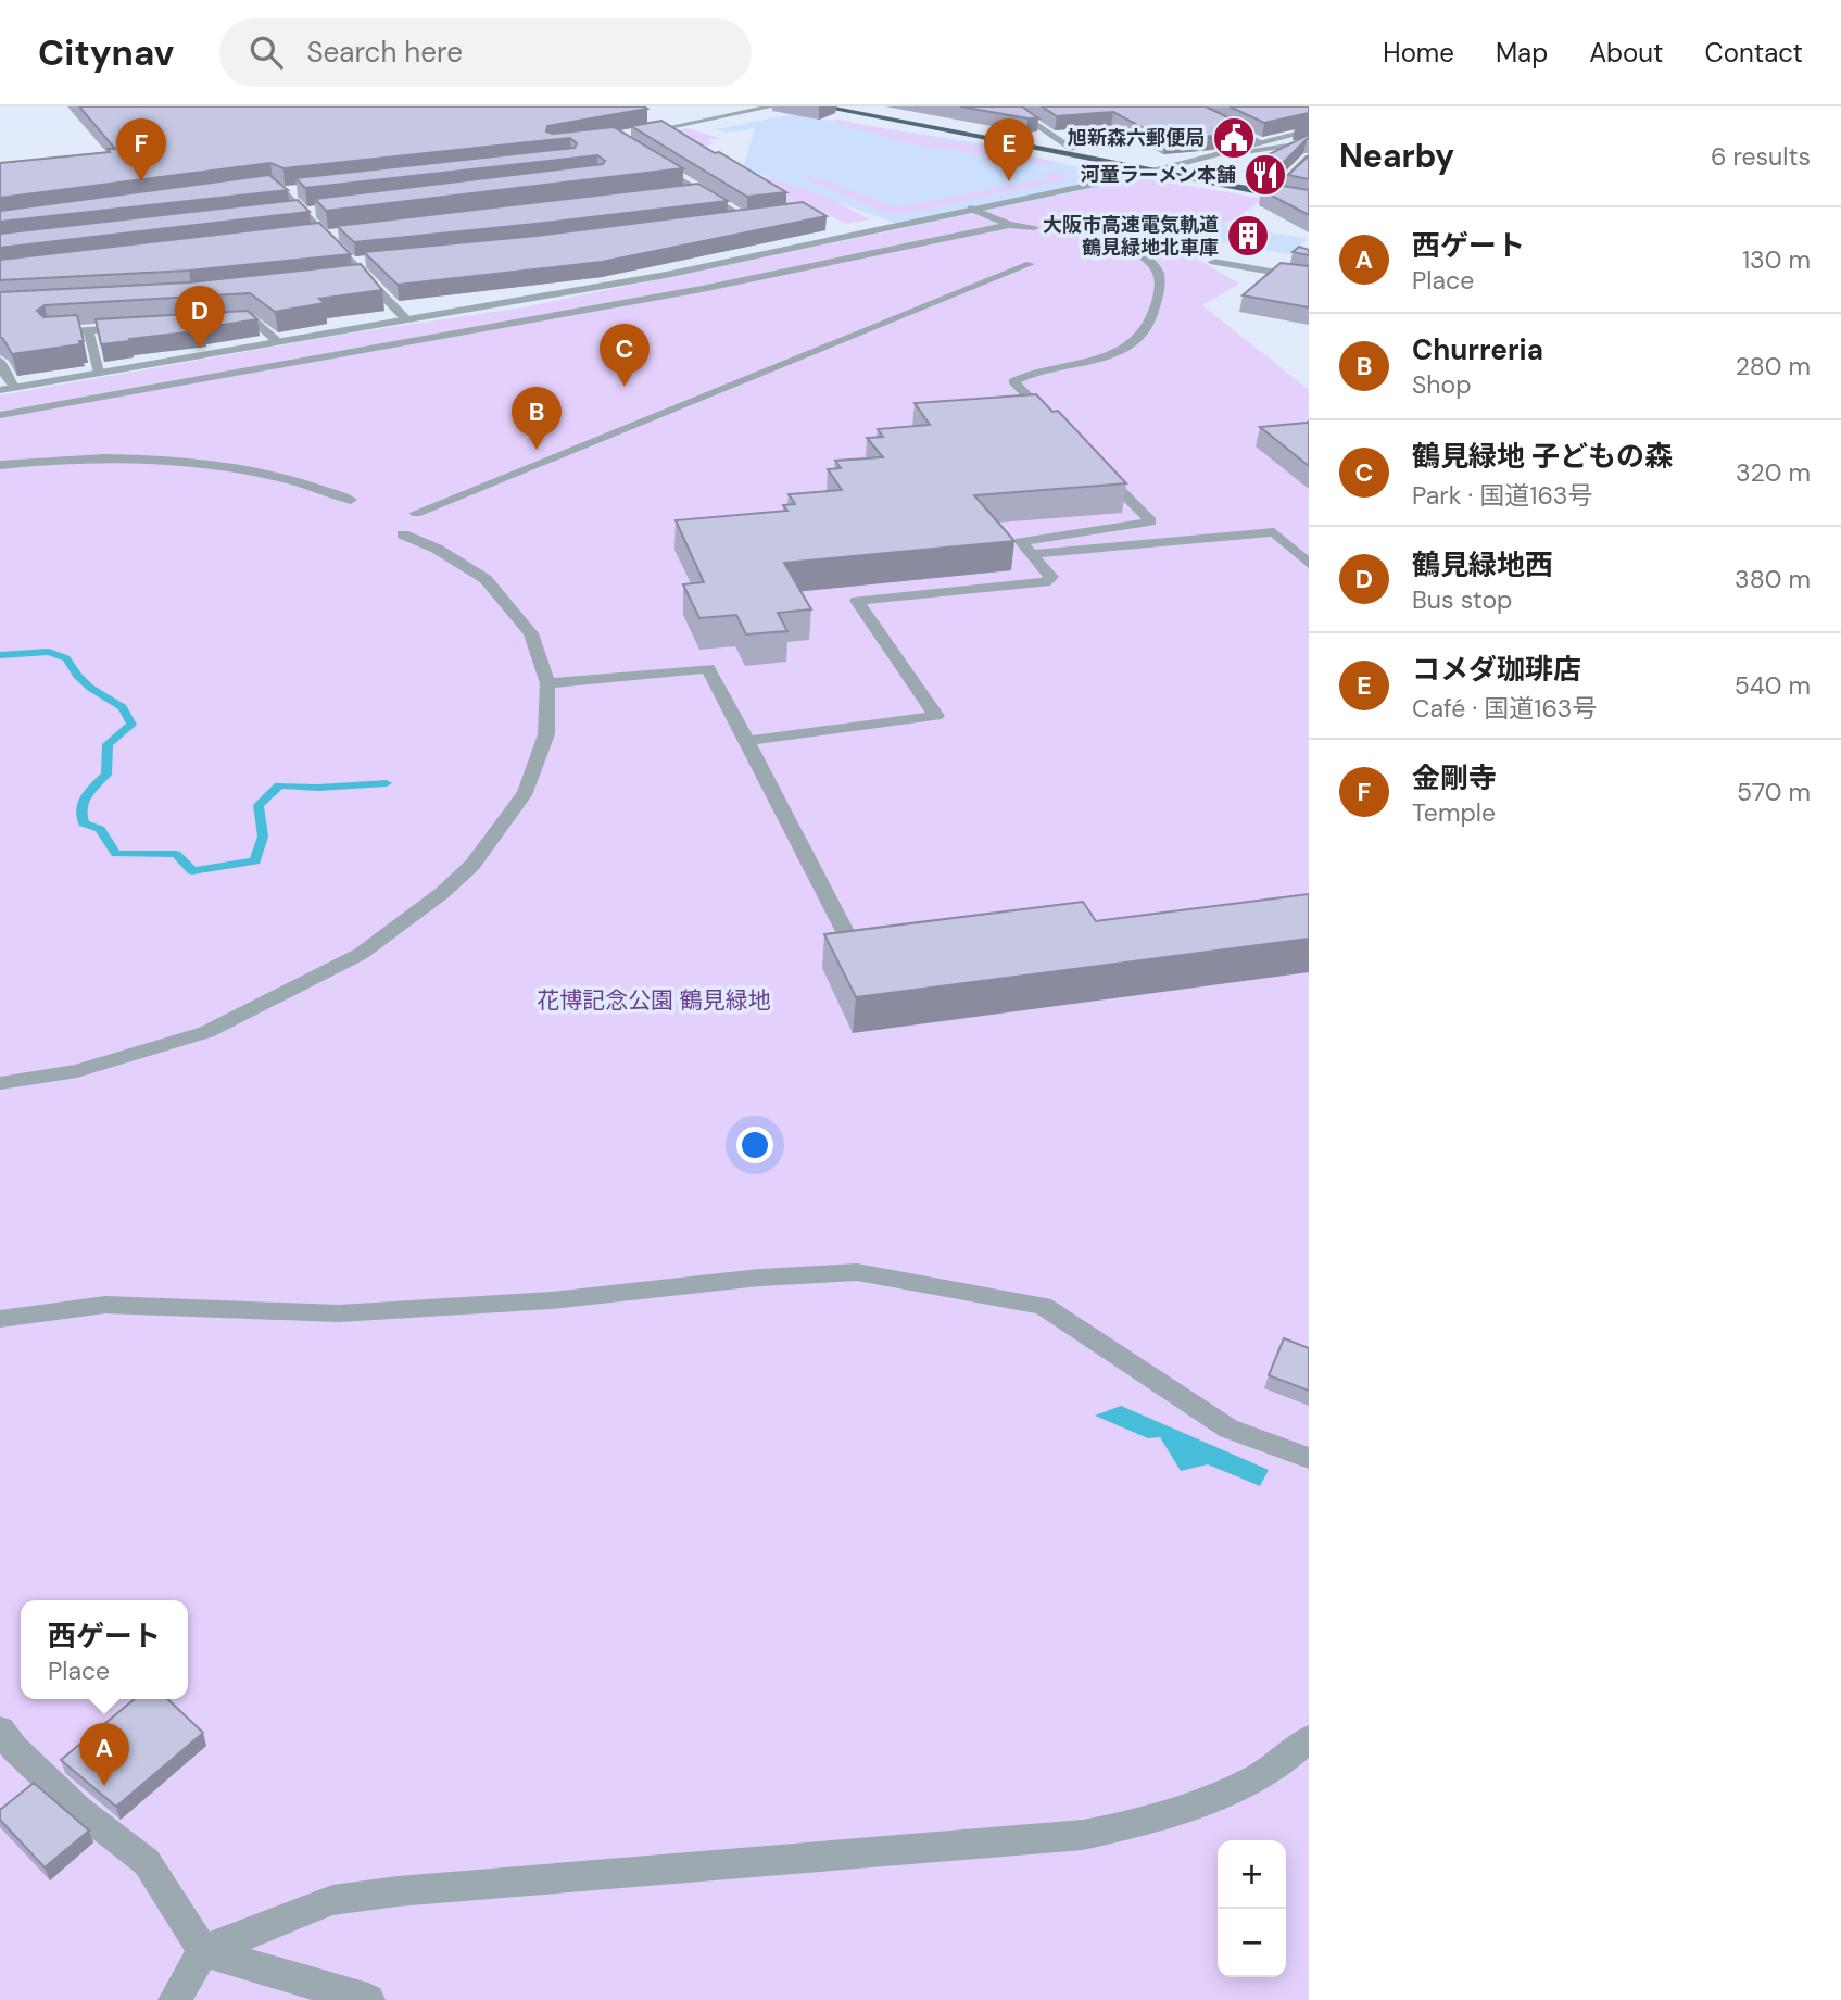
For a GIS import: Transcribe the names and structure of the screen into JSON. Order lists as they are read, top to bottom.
{
  "parks": ["花博記念公園 鶴見緑地"],
  "places": {
    "public building": ["旭新森六郵便局"],
    "restaurant": ["河童ラーメン本舗"],
    "building": ["大阪市高速電気軌道 鶴見緑地北車庫"]
  },
  "page": {
    "header": "Citynav",
    "search": "Search here",
    "nav": [
      "Home",
      "Map",
      "About",
      "Contact"
    ],
    "heading": ["Nearby", "6 results"],
    "pins": [
      "E",
      "F",
      "D",
      "C",
      "B",
      "A"
    ],
    "list": [
      {
        "mark": "A",
        "name": "西ゲート",
        "note": "Place",
        "value": "130 m"
      },
      {
        "mark": "B",
        "name": "Churreria",
        "note": "Shop",
        "value": "280 m"
      },
      {
        "mark": "C",
        "name": "鶴見緑地 子どもの森",
        "note": "Park · 国道163号",
        "value": "320 m"
      },
      {
        "mark": "D",
        "name": "鶴見緑地西",
        "note": "Bus stop",
        "value": "380 m"
      },
      {
        "mark": "E",
        "name": "コメダ珈琲店",
        "note": "Café · 国道163号",
        "value": "540 m"
      },
      {
        "mark": "F",
        "name": "金剛寺",
        "note": "Temple",
        "value": "570 m"
      }
    ],
    "popup": ["西ゲート", "Place"],
    "map_buttons": ["+", "−"]
  }
}
